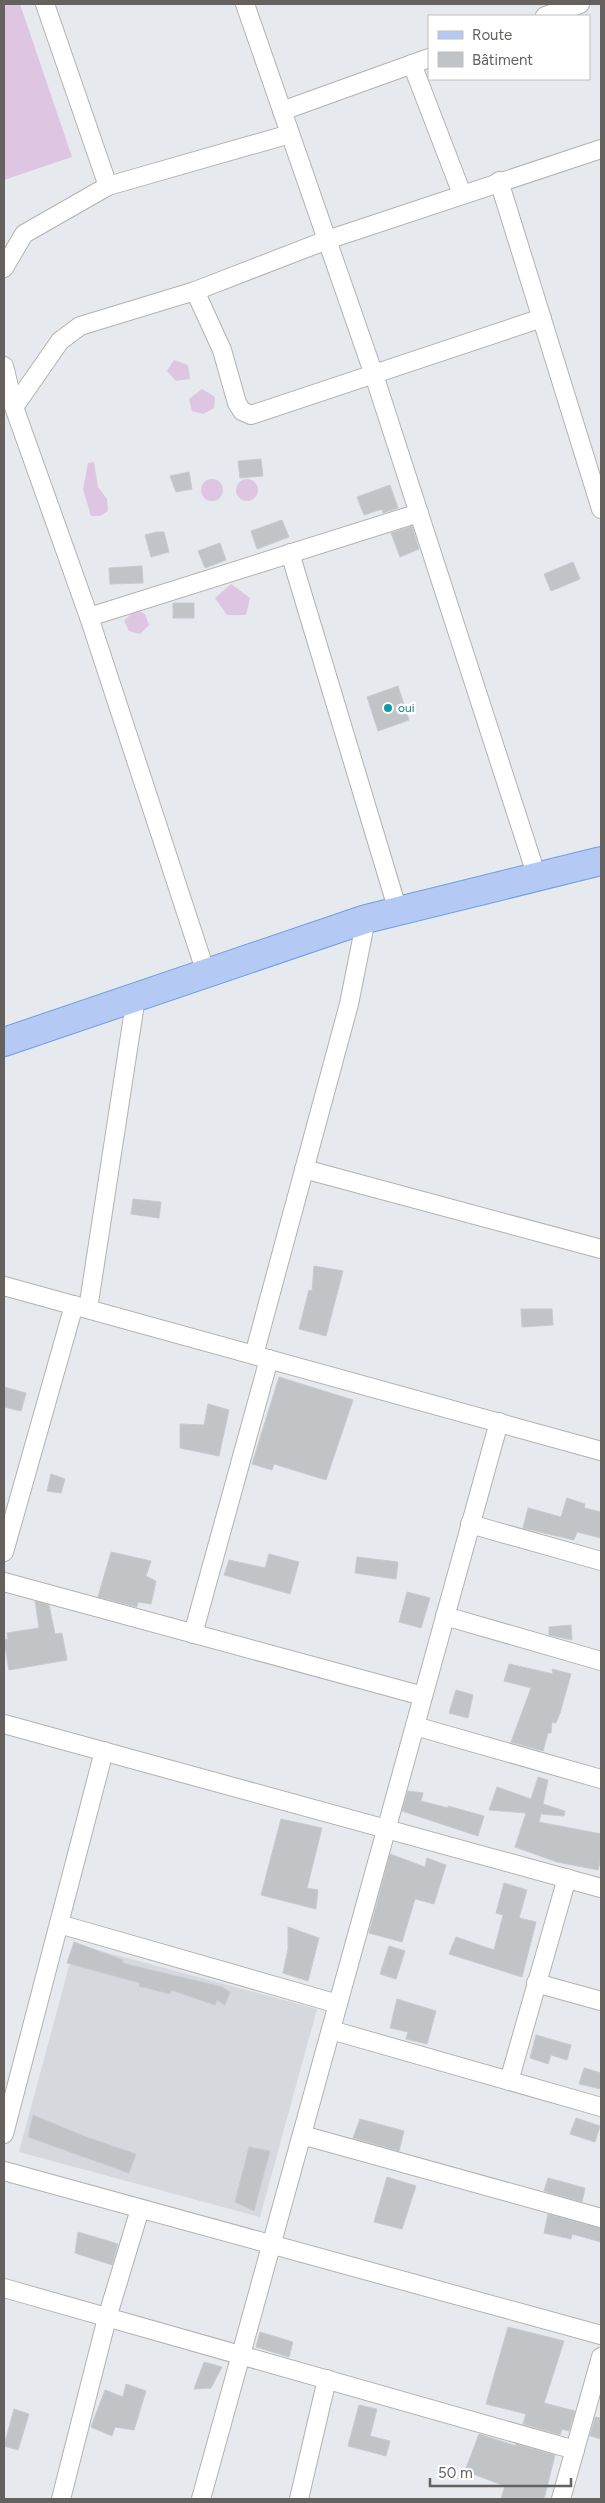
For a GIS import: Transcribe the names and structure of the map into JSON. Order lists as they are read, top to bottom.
{
  "places": ["oui"],
  "legend": ["Route", "Bâtiment"],
  "scale_bar": "50 m"
}
